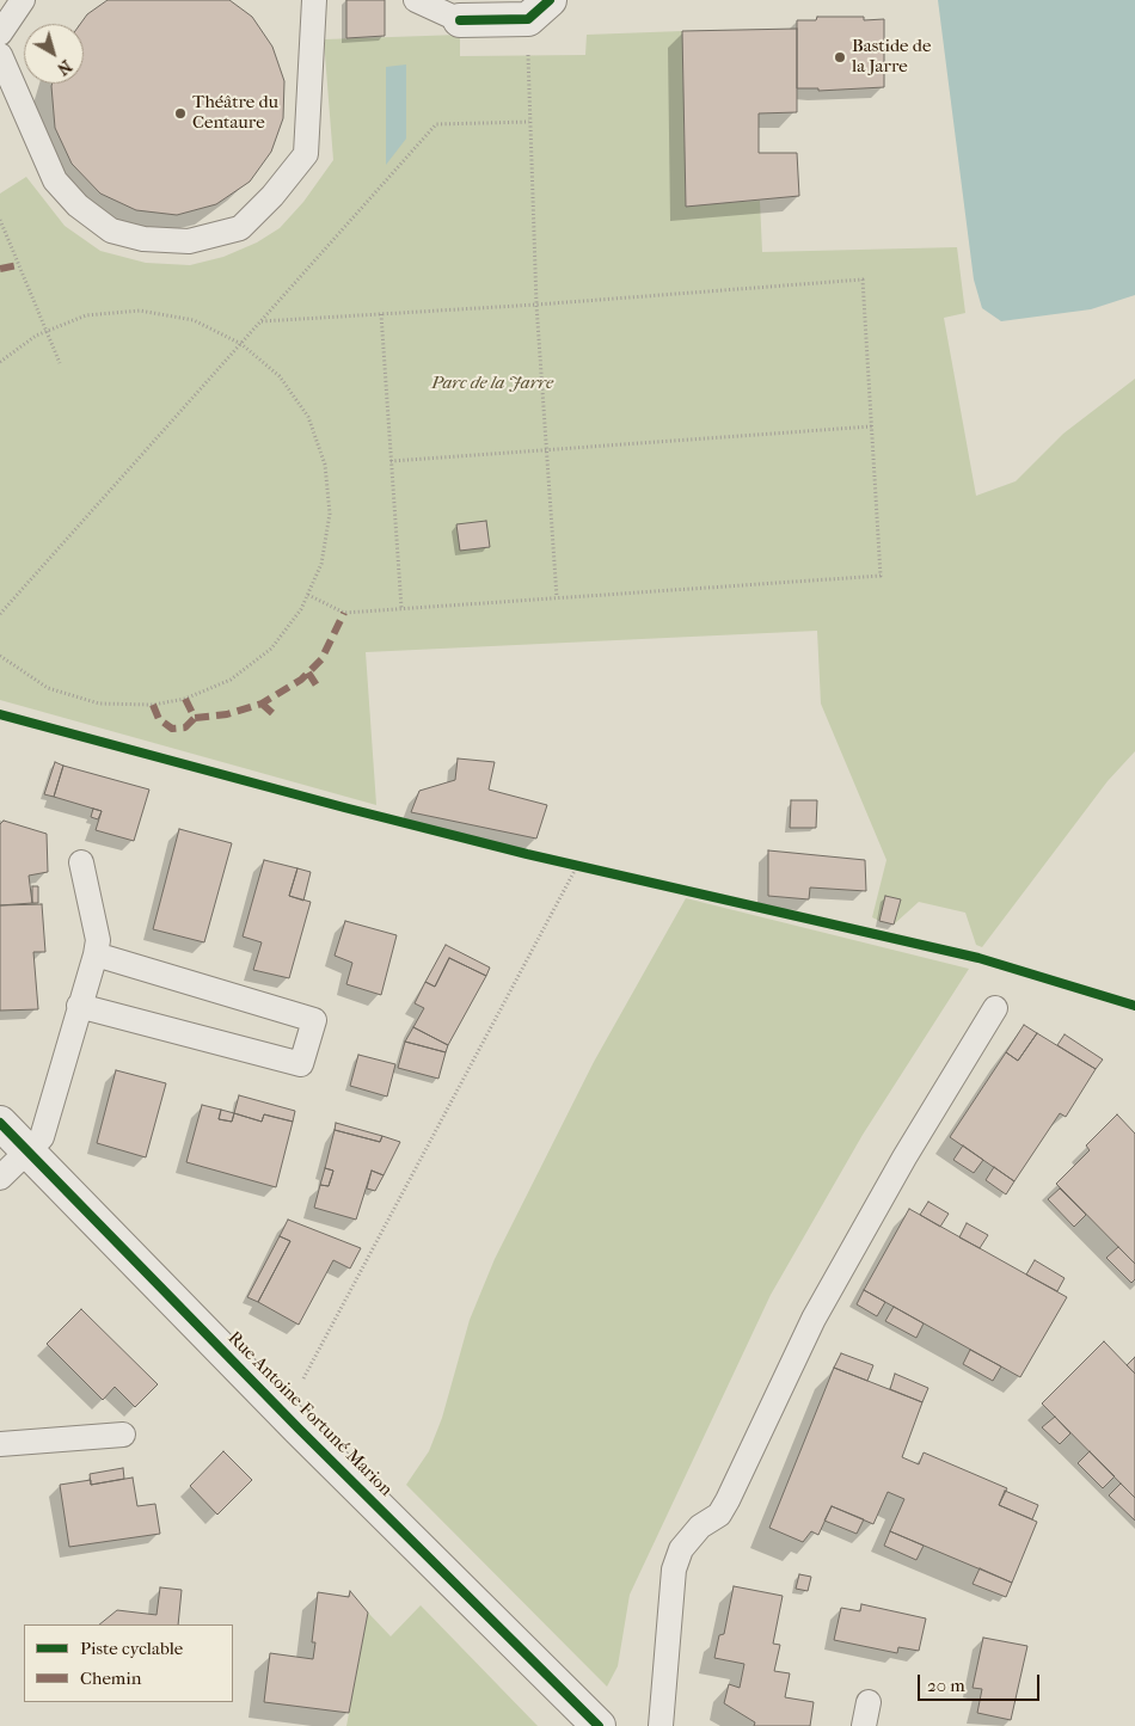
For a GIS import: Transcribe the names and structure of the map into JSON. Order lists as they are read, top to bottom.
{
  "streets": {
    "street": ["Rue Antoine Fortuné Marion"]
  },
  "parks": ["Parc de la Jarre"],
  "places": ["Bastide de la Jarre", "Théâtre du Centaure"],
  "legend": ["Piste cyclable", "Chemin"],
  "scale_bar": "20 m",
  "north": "bottom right"
}
